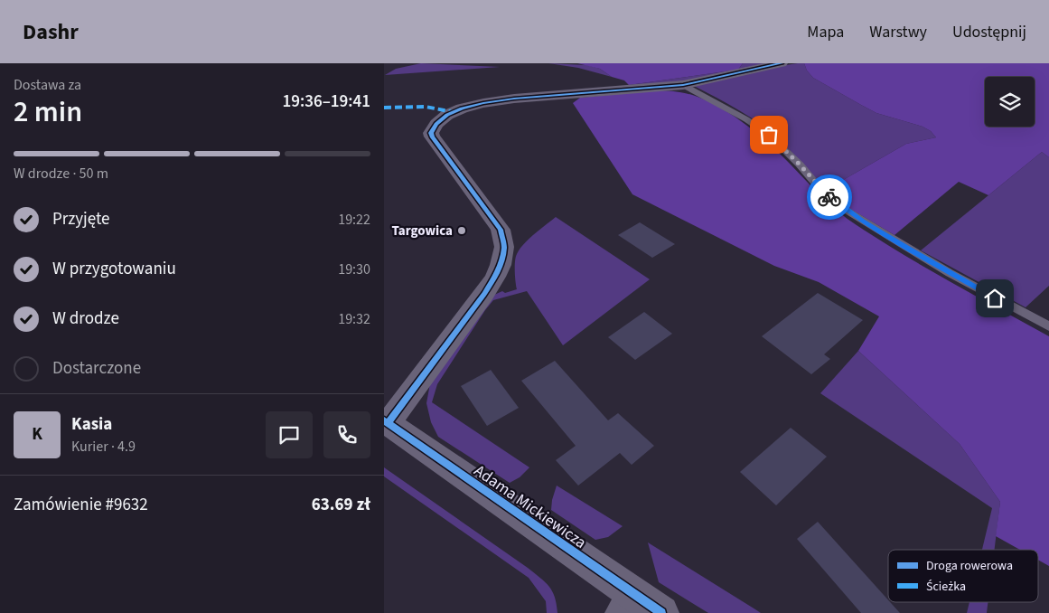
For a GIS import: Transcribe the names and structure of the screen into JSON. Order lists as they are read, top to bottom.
{
  "streets": {
    "street": ["Adama Mickiewicza"]
  },
  "places": ["Targowica"],
  "legend": ["Droga rowerowa", "Ścieżka"],
  "page": {
    "header": "Dashr",
    "nav": ["Mapa", "Warstwy", "Udostępnij"],
    "heading": ["2 min", "Dostawa za", "19:36–19:41"],
    "panel": [
      "Kasia",
      "Kurier · 4.9",
      "Zamówienie #9632",
      "63.69 zł"
    ],
    "bar": "W drodze · 50 m",
    "list": [
      ["Przyjęte", "19:22"],
      ["W przygotowaniu", "19:30"],
      ["W drodze", "19:32"],
      "Dostarczone"
    ],
    "round": "K"
  }
}
